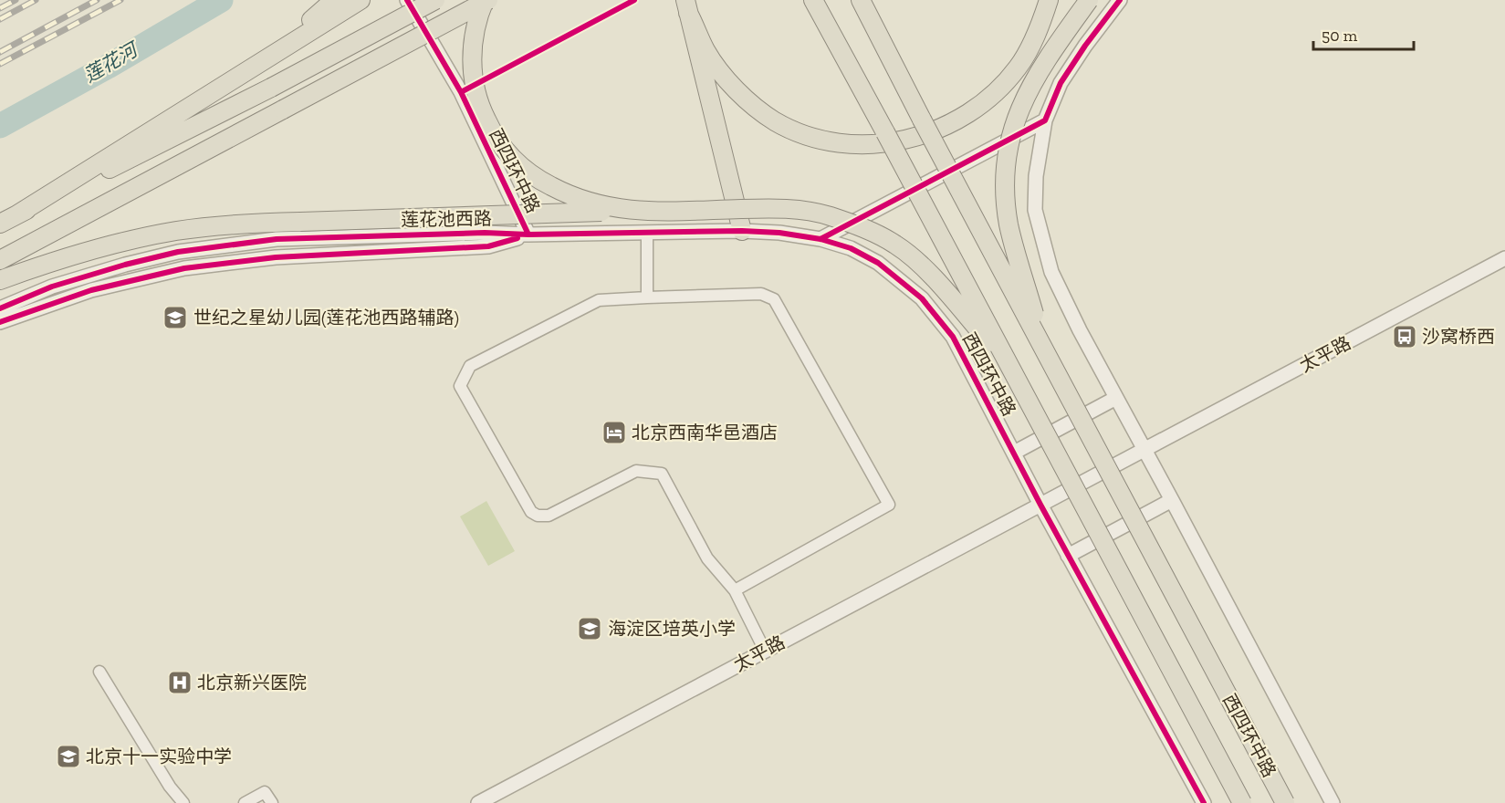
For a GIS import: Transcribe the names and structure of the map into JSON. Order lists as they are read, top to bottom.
{
  "streets": {
    "highway": ["西四环中路"],
    "street": ["莲花池西路", "太平路"]
  },
  "crossings": [
    ["西四环中路", "莲花池西路"],
    ["西四环中路", "太平路"]
  ],
  "water": ["莲花河"],
  "places": {
    "school or university": ["世纪之星幼儿园(莲花池西路辅路)", "海淀区培英小学", "北京十一实验中学"],
    "bus stop": ["沙窝桥西"],
    "hotel": ["北京西南华邑酒店"],
    "hospital": ["北京新兴医院"]
  },
  "scale_bar": "50 m"
}
